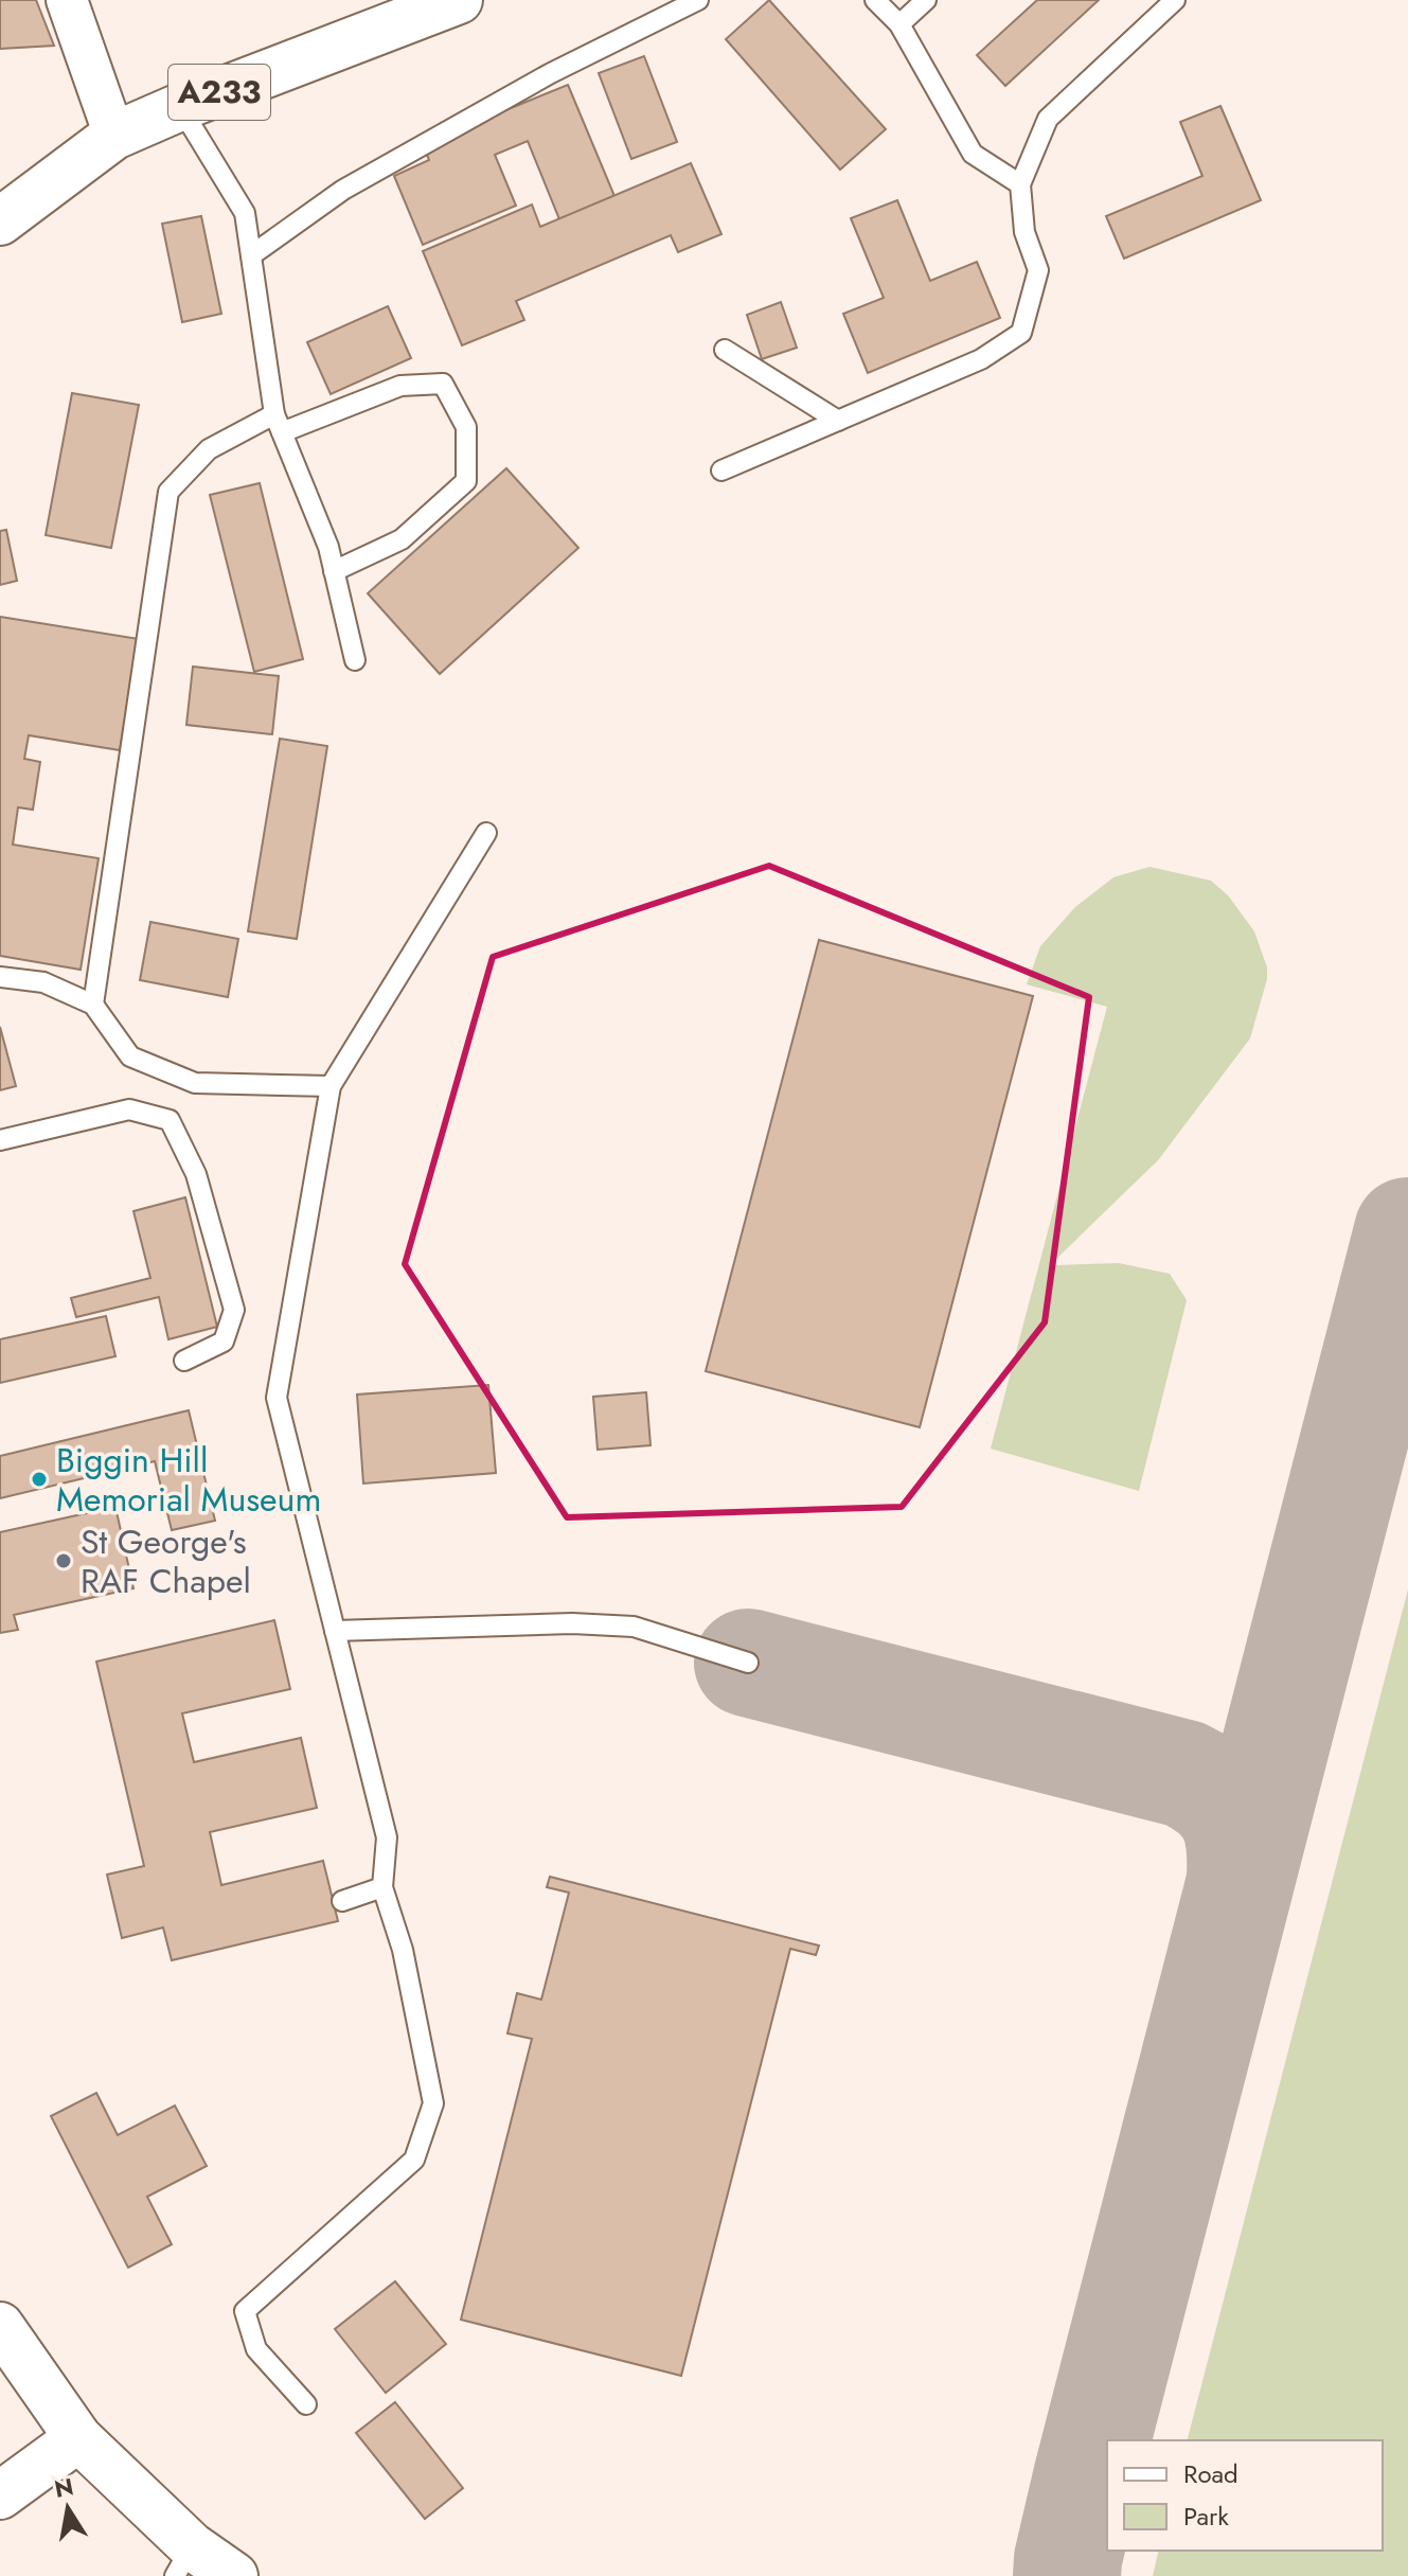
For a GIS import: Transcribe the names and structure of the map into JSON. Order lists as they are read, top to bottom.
{
  "streets": {
    "main road": ["A233"]
  },
  "places": ["Biggin Hill Memorial Museum", "St George's RAF Chapel"],
  "legend": ["Road", "Park"],
  "north": "top"
}
